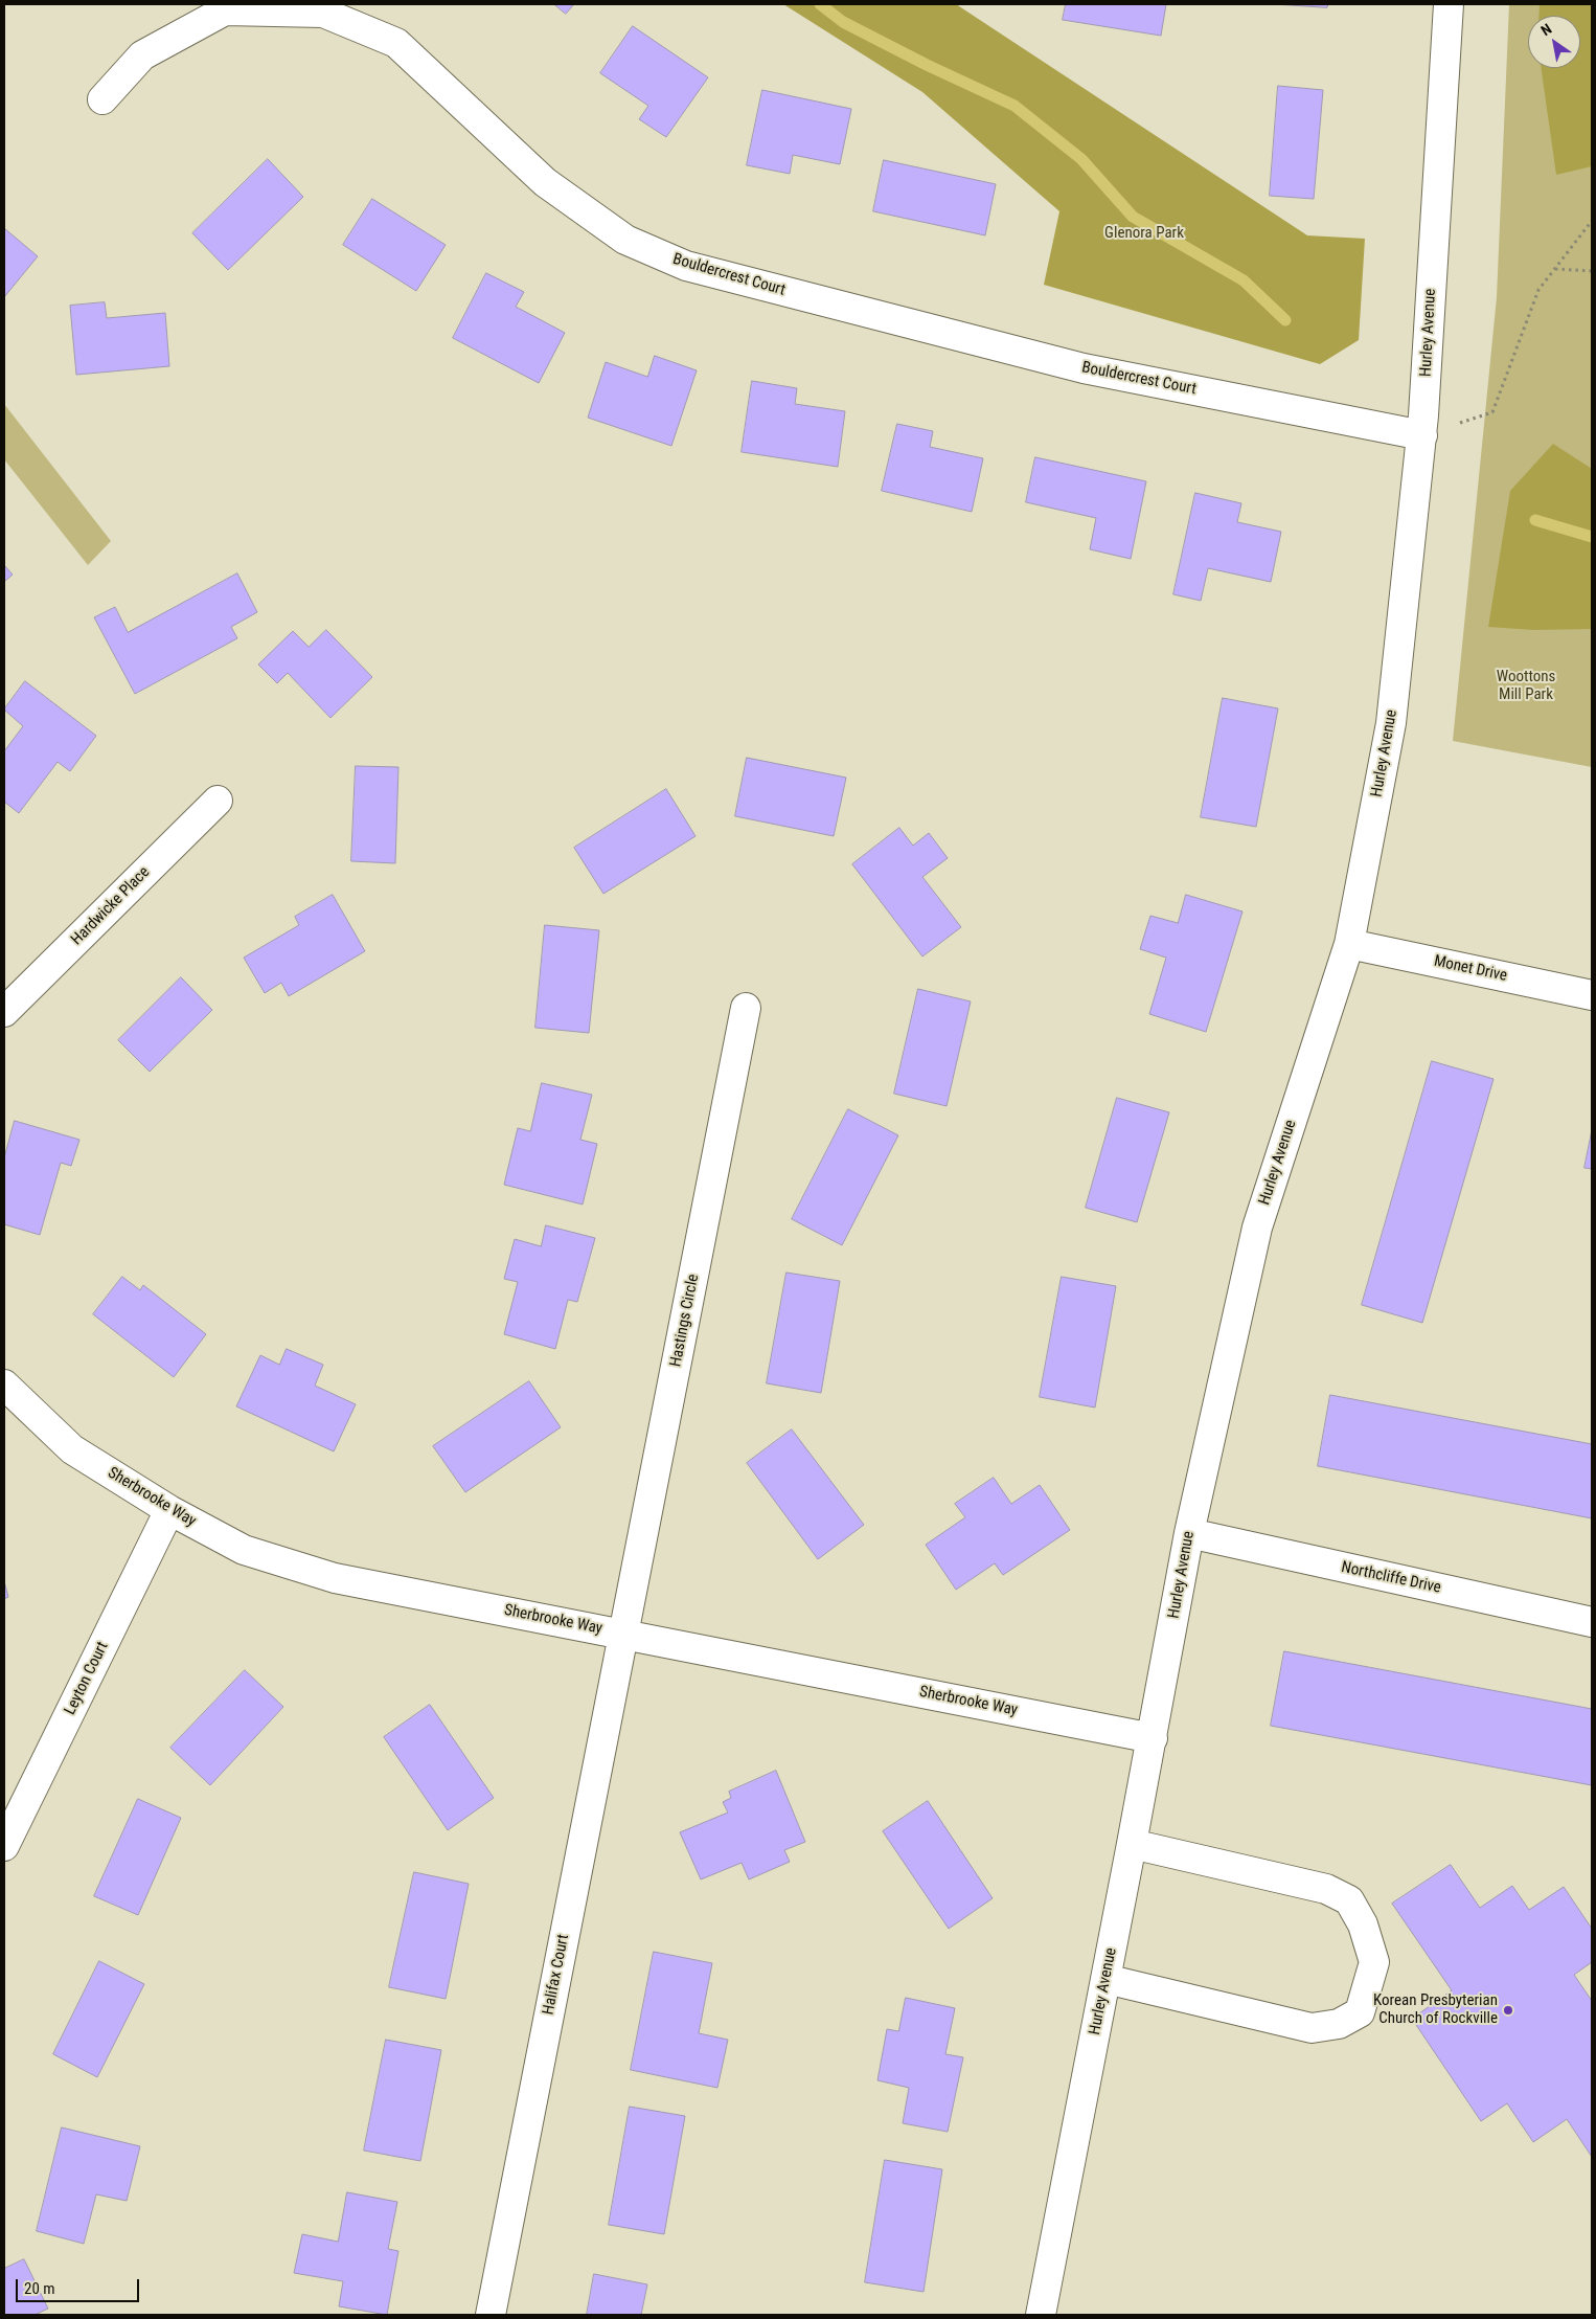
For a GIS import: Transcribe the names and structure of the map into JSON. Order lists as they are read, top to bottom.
{
  "streets": {
    "street": [
      "Bouldercrest Court",
      "Hurley Avenue",
      "Hardwicke Place",
      "Monet Drive",
      "Hastings Circle",
      "Sherbrooke Way",
      "Northcliffe Drive",
      "Leyton Court",
      "Halifax Court"
    ]
  },
  "crossings": [
    ["Bouldercrest Court", "Hurley Avenue"],
    ["Hurley Avenue", "Monet Drive"],
    ["Hurley Avenue", "Sherbrooke Way"],
    ["Hurley Avenue", "Northcliffe Drive"],
    ["Hastings Circle", "Sherbrooke Way"],
    ["Hastings Circle", "Halifax Court"],
    ["Sherbrooke Way", "Leyton Court"],
    ["Sherbrooke Way", "Halifax Court"]
  ],
  "parks": ["Glenora Park", "Woottons Mill Park"],
  "places": ["Korean Presbyterian Church of Rockville"],
  "scale_bar": "20 m",
  "north": "top left"
}
